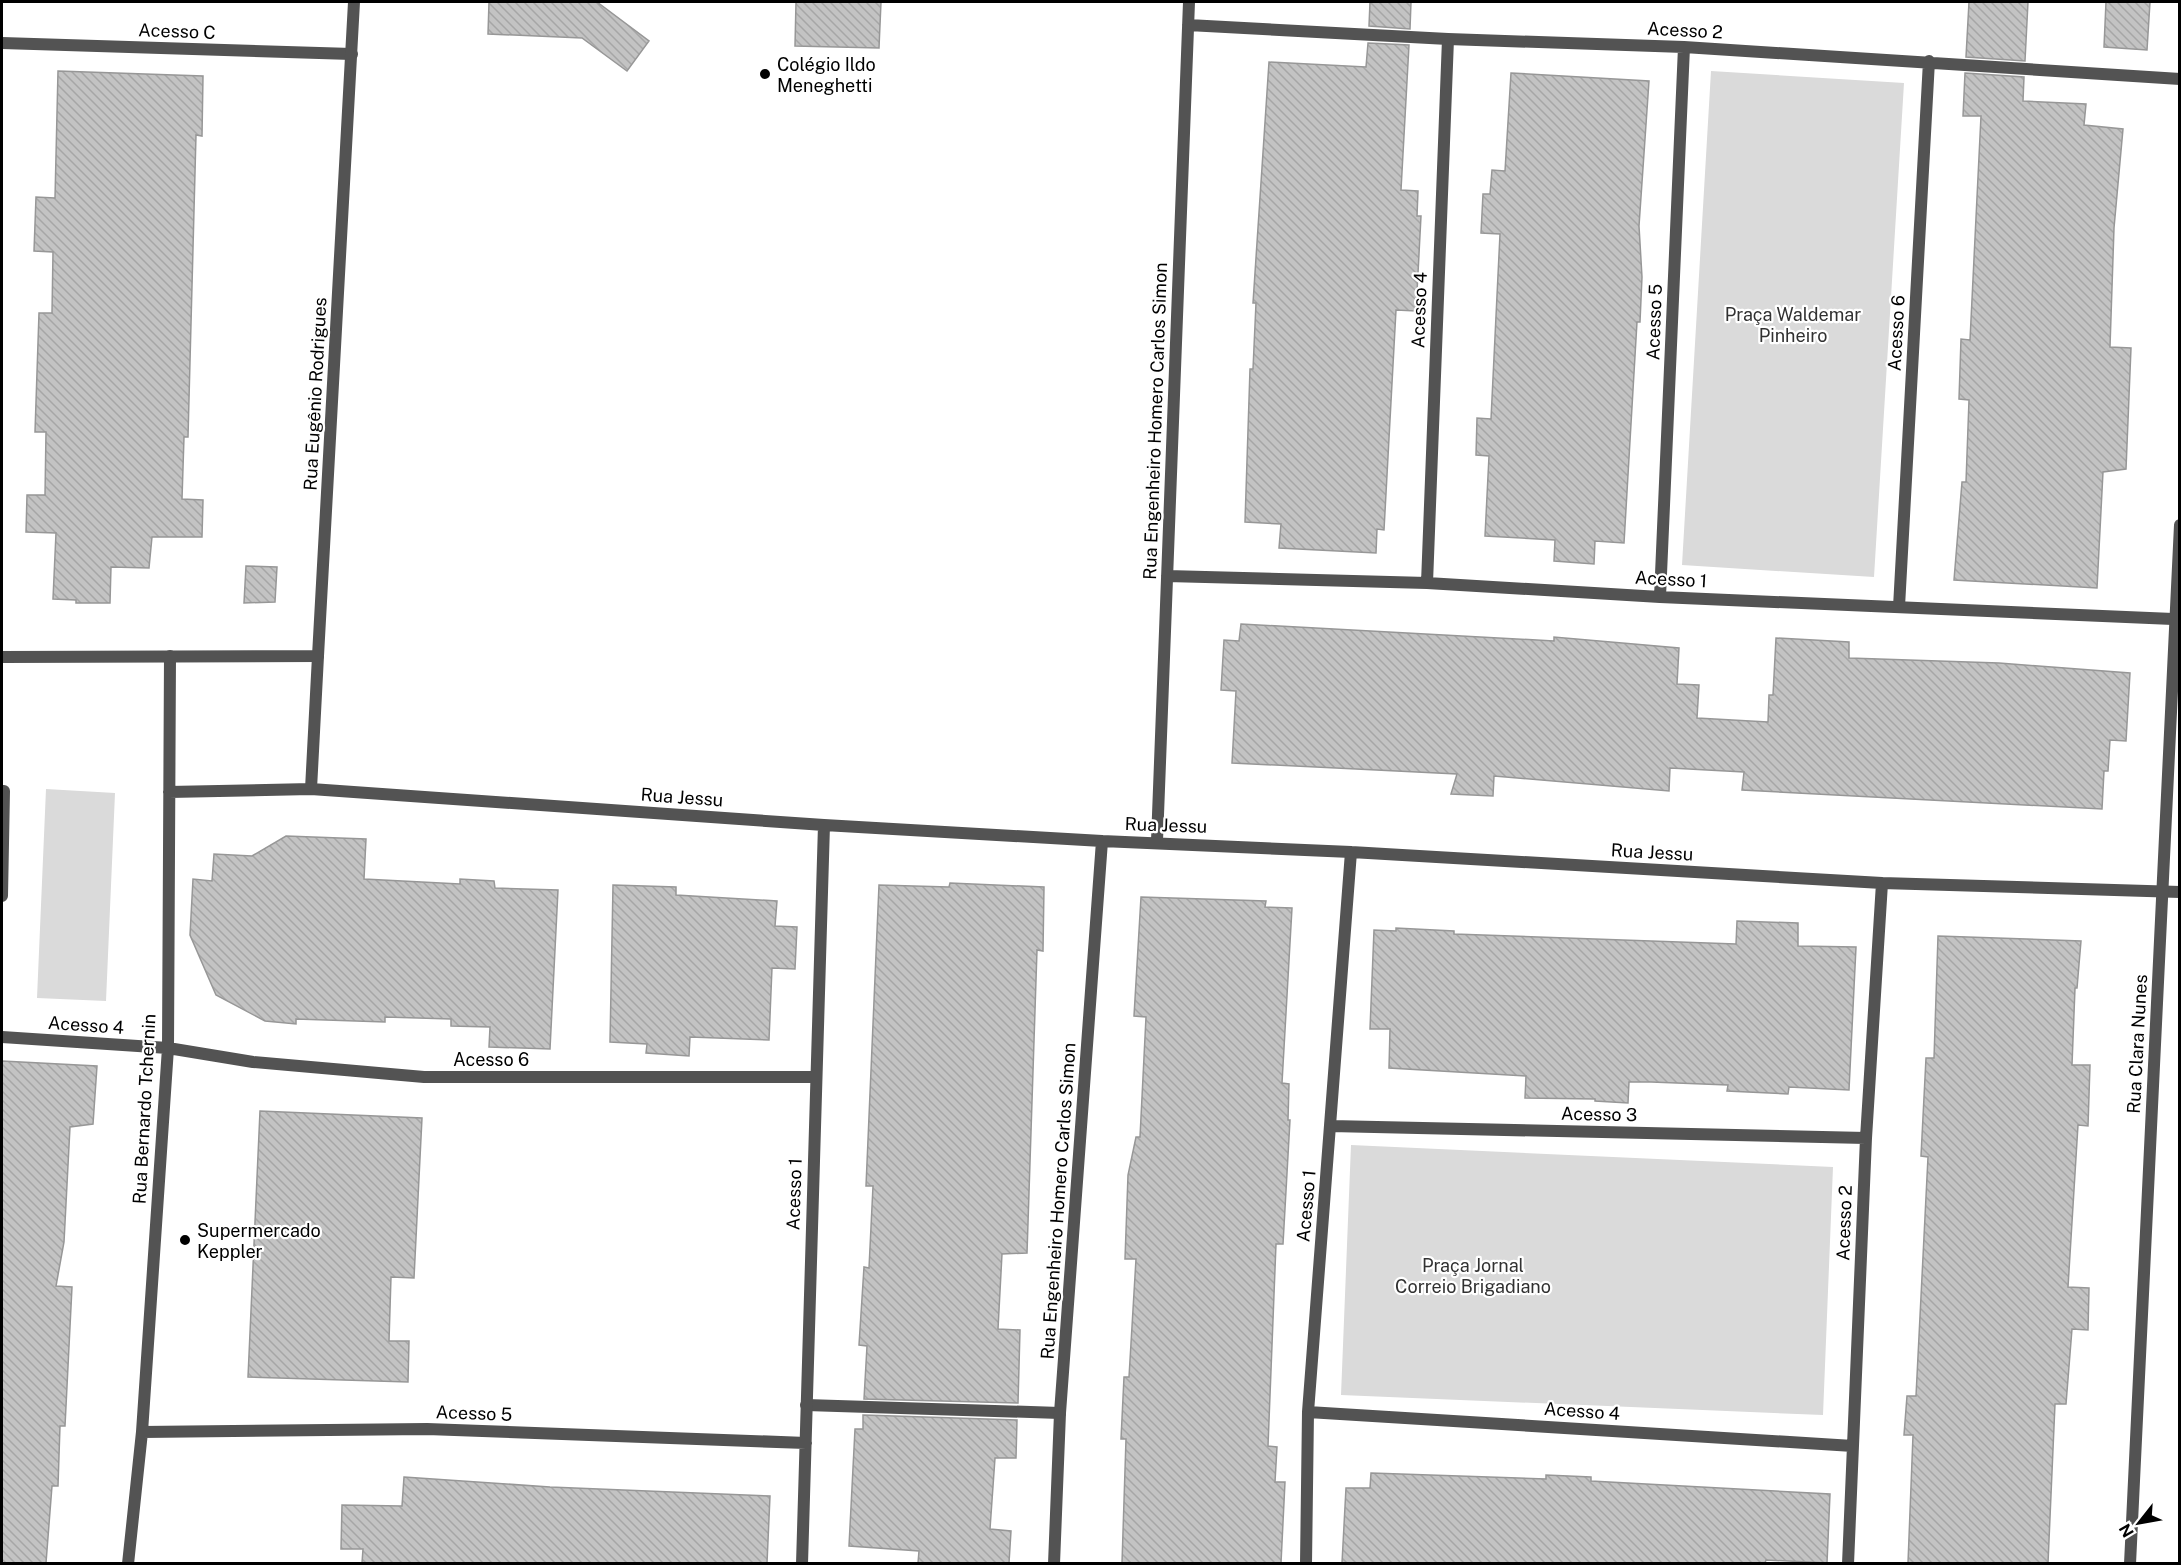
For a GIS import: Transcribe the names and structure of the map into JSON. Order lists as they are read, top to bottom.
{
  "streets": {
    "street": [
      "Acesso 2",
      "Acesso C",
      "Acesso 4",
      "Acesso 5",
      "Acesso 6",
      "Rua Eugênio Rodrigues",
      "Rua Engenheiro Homero Carlos Simon",
      "Acesso 1",
      "Rua Jessu",
      "Rua Clara Nunes",
      "Rua Bernardo Tchernin",
      "Acesso 3"
    ]
  },
  "crossings": [
    ["Acesso 2", "Acesso 4"],
    ["Acesso 2", "Acesso 5"],
    ["Acesso 2", "Acesso 6"],
    ["Acesso 2", "Rua Engenheiro Homero Carlos Simon"],
    ["Acesso 2", "Rua Jessu"],
    ["Acesso 2", "Acesso 3"],
    ["Acesso C", "Rua Eugênio Rodrigues"],
    ["Acesso 4", "Acesso 6"],
    ["Acesso 4", "Acesso 1"],
    ["Acesso 4", "Rua Bernardo Tchernin"],
    ["Acesso 5", "Acesso 1"],
    ["Acesso 5", "Rua Bernardo Tchernin"],
    ["Acesso 6", "Acesso 1"],
    ["Acesso 6", "Rua Bernardo Tchernin"],
    ["Rua Eugênio Rodrigues", "Rua Jessu"],
    ["Rua Engenheiro Homero Carlos Simon", "Acesso 1"],
    ["Rua Engenheiro Homero Carlos Simon", "Rua Jessu"],
    ["Acesso 1", "Rua Jessu"],
    ["Acesso 1", "Rua Clara Nunes"],
    ["Acesso 1", "Acesso 3"],
    ["Rua Jessu", "Rua Clara Nunes"],
    ["Rua Jessu", "Rua Bernardo Tchernin"]
  ],
  "parks": ["Praça Waldemar Pinheiro", "Praça Jornal Correio Brigadiano"],
  "places": ["Colégio Ildo Meneghetti", "Supermercado Keppler"],
  "north": "bottom left"
}
